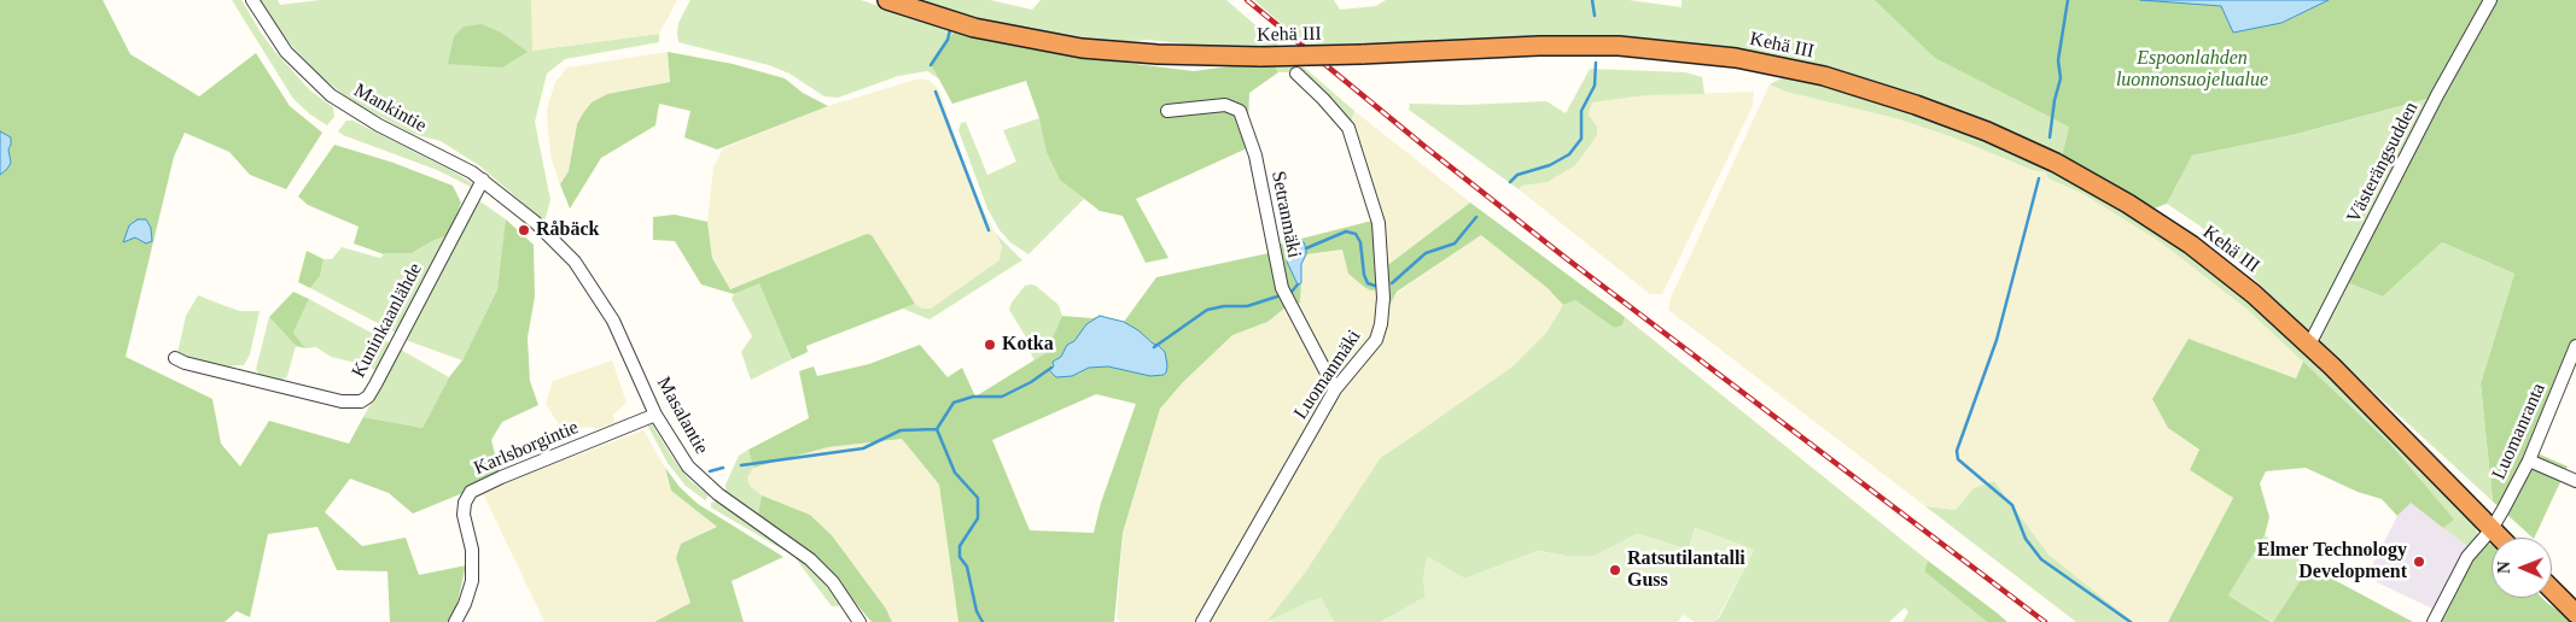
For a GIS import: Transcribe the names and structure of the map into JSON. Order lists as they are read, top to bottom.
{
  "streets": {
    "highway": ["Kehä III"],
    "street": [
      "Mankintie",
      "Västerängsudden",
      "Setranmäki",
      "Kuninkaanlähde",
      "Luomanmäki",
      "Masalantie",
      "Luomanranta",
      "Karlsborgintie"
    ]
  },
  "crossings": [
    ["Kehä III", "Västerängsudden"],
    ["Kehä III", "Luomanranta"],
    ["Mankintie", "Kuninkaanlähde"],
    ["Mankintie", "Masalantie"],
    ["Setranmäki", "Luomanmäki"],
    ["Masalantie", "Karlsborgintie"]
  ],
  "parks": ["Espoonlahden luonnonsuojelualue"],
  "places": [
    "Råbäck",
    "Kotka",
    "Elmer Technology Development",
    "Ratsutilantalli Guss"
  ],
  "north": "left"
}
